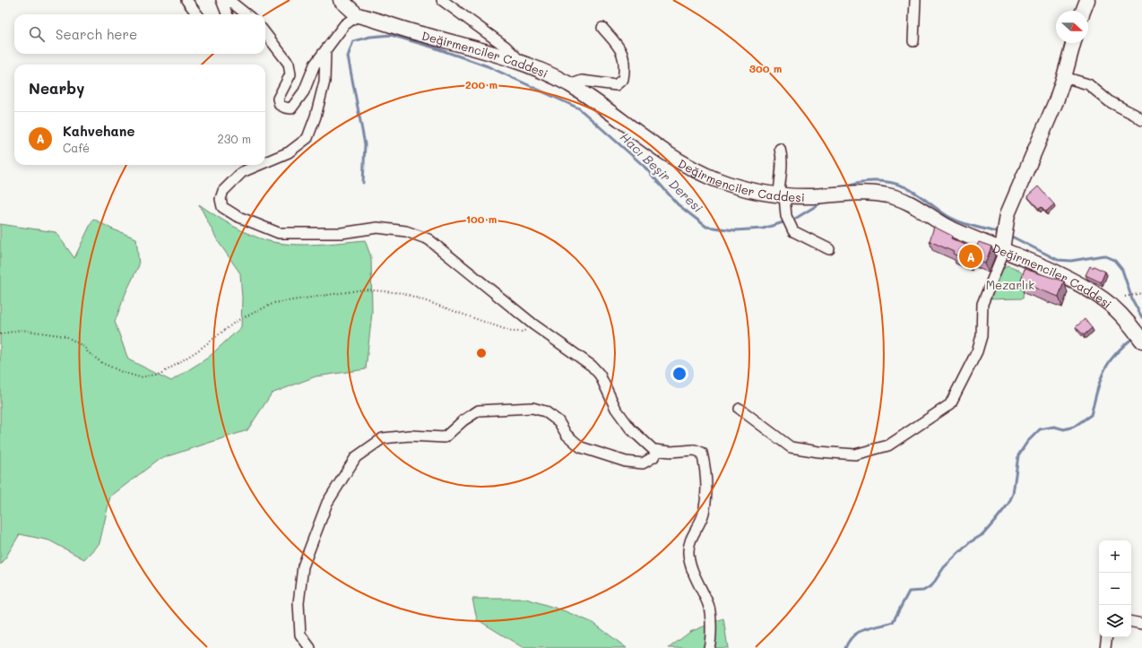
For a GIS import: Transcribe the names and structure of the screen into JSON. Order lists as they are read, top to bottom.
{
  "streets": {
    "main road": ["Değirmenciler Caddesi"]
  },
  "water": ["Hacı Beşir Deresi"],
  "parks": ["Mezarlık"],
  "north": "right",
  "page": {
    "search": "Search here",
    "heading": "Nearby",
    "list": [
      {
        "mark": "A",
        "name": "Kahvehane",
        "note": "Café",
        "value": "230 m"
      }
    ],
    "pins": "A",
    "map_buttons": ["+", "−"]
  },
  "rings": ["300 m", "200 m", "100 m"]
}
